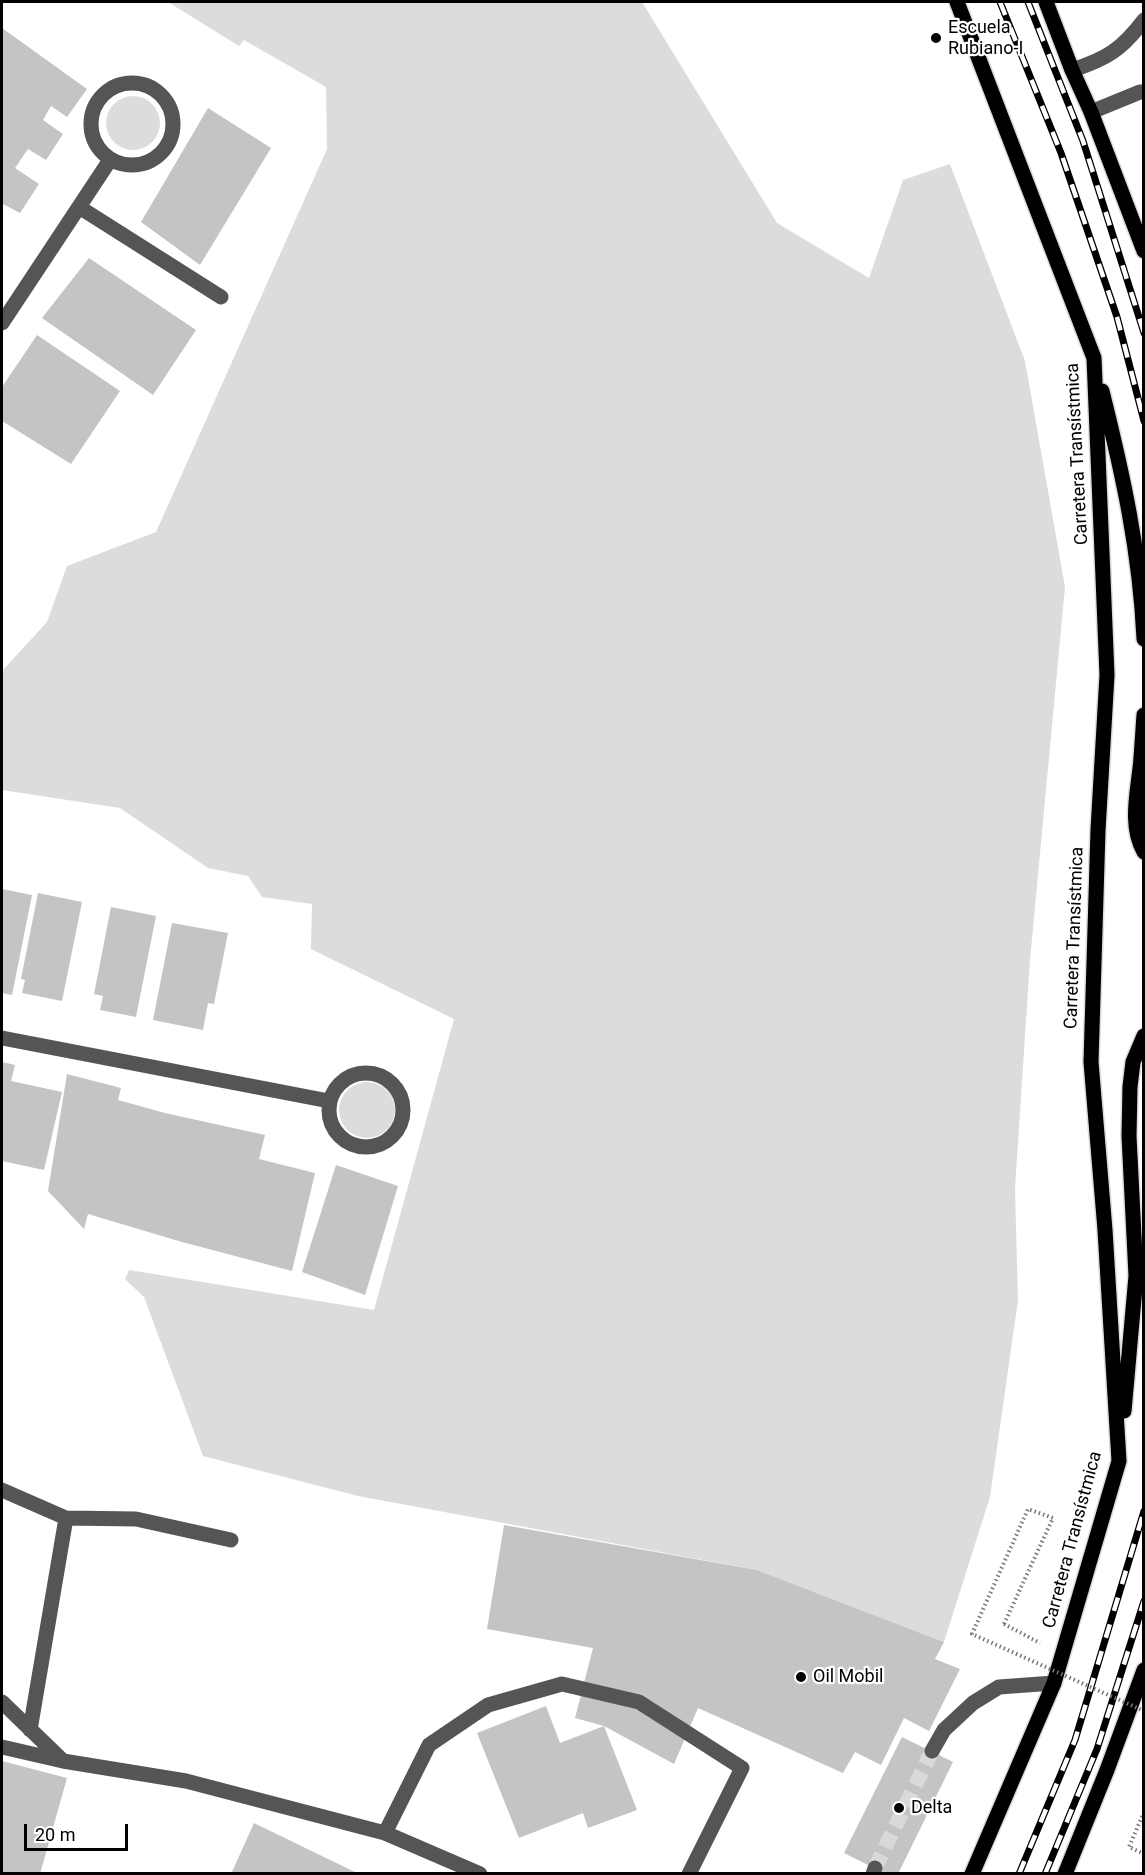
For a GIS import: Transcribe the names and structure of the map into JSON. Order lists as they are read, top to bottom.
{
  "streets": {
    "main road": ["Carretera Transístmica"]
  },
  "places": ["Escuela Rubiano-I", "Oil Mobil", "Delta"],
  "scale_bar": "20 m"
}
